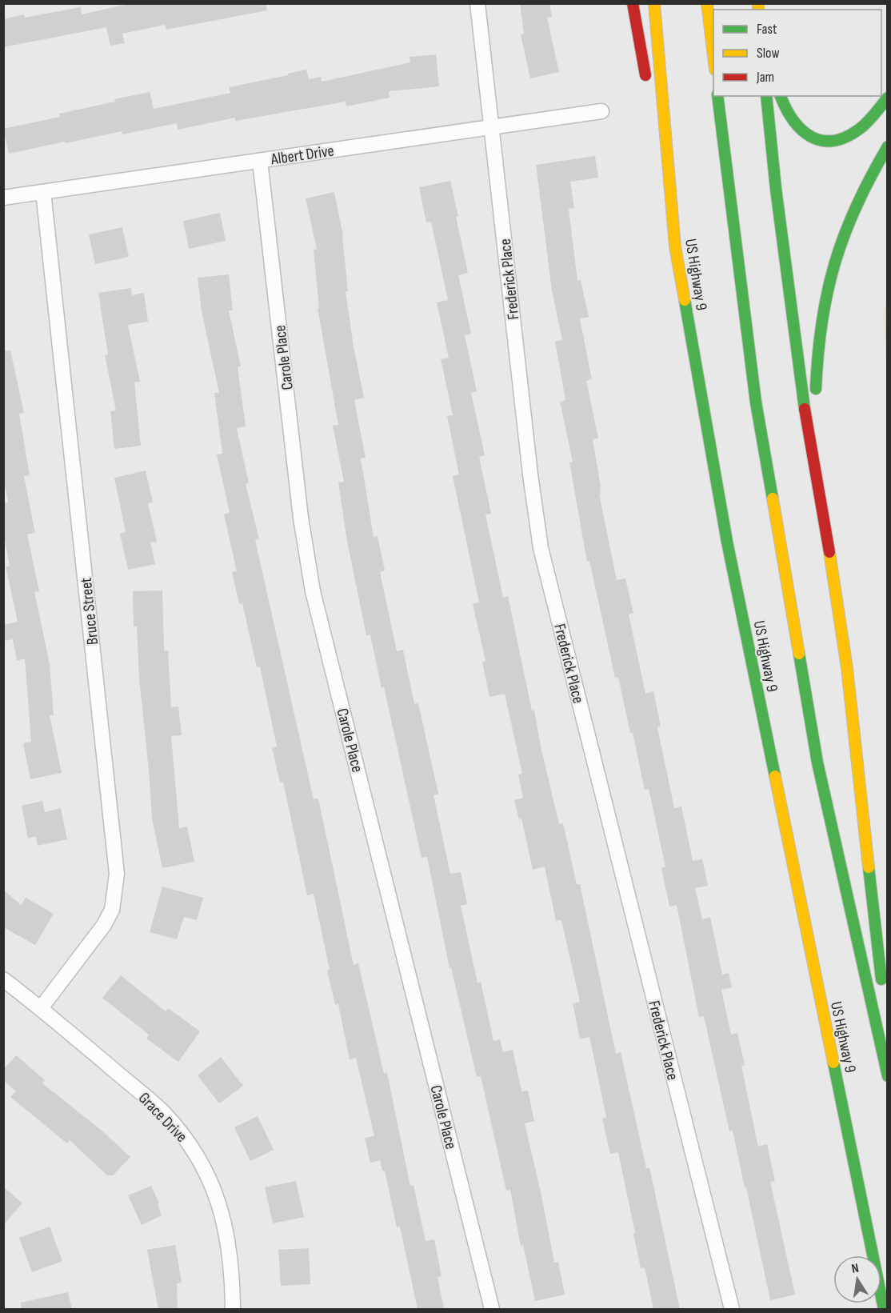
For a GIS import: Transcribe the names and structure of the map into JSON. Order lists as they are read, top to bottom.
{
  "streets": {
    "highway": ["US Highway 9"],
    "street": [
      "Albert Drive",
      "Frederick Place",
      "Carole Place",
      "Bruce Street",
      "Grace Drive"
    ]
  },
  "crossings": [
    ["Albert Drive", "Frederick Place"],
    ["Albert Drive", "Carole Place"],
    ["Albert Drive", "Bruce Street"],
    ["Bruce Street", "Grace Drive"]
  ],
  "legend": ["Fast", "Slow", "Jam"],
  "north": "top"
}
